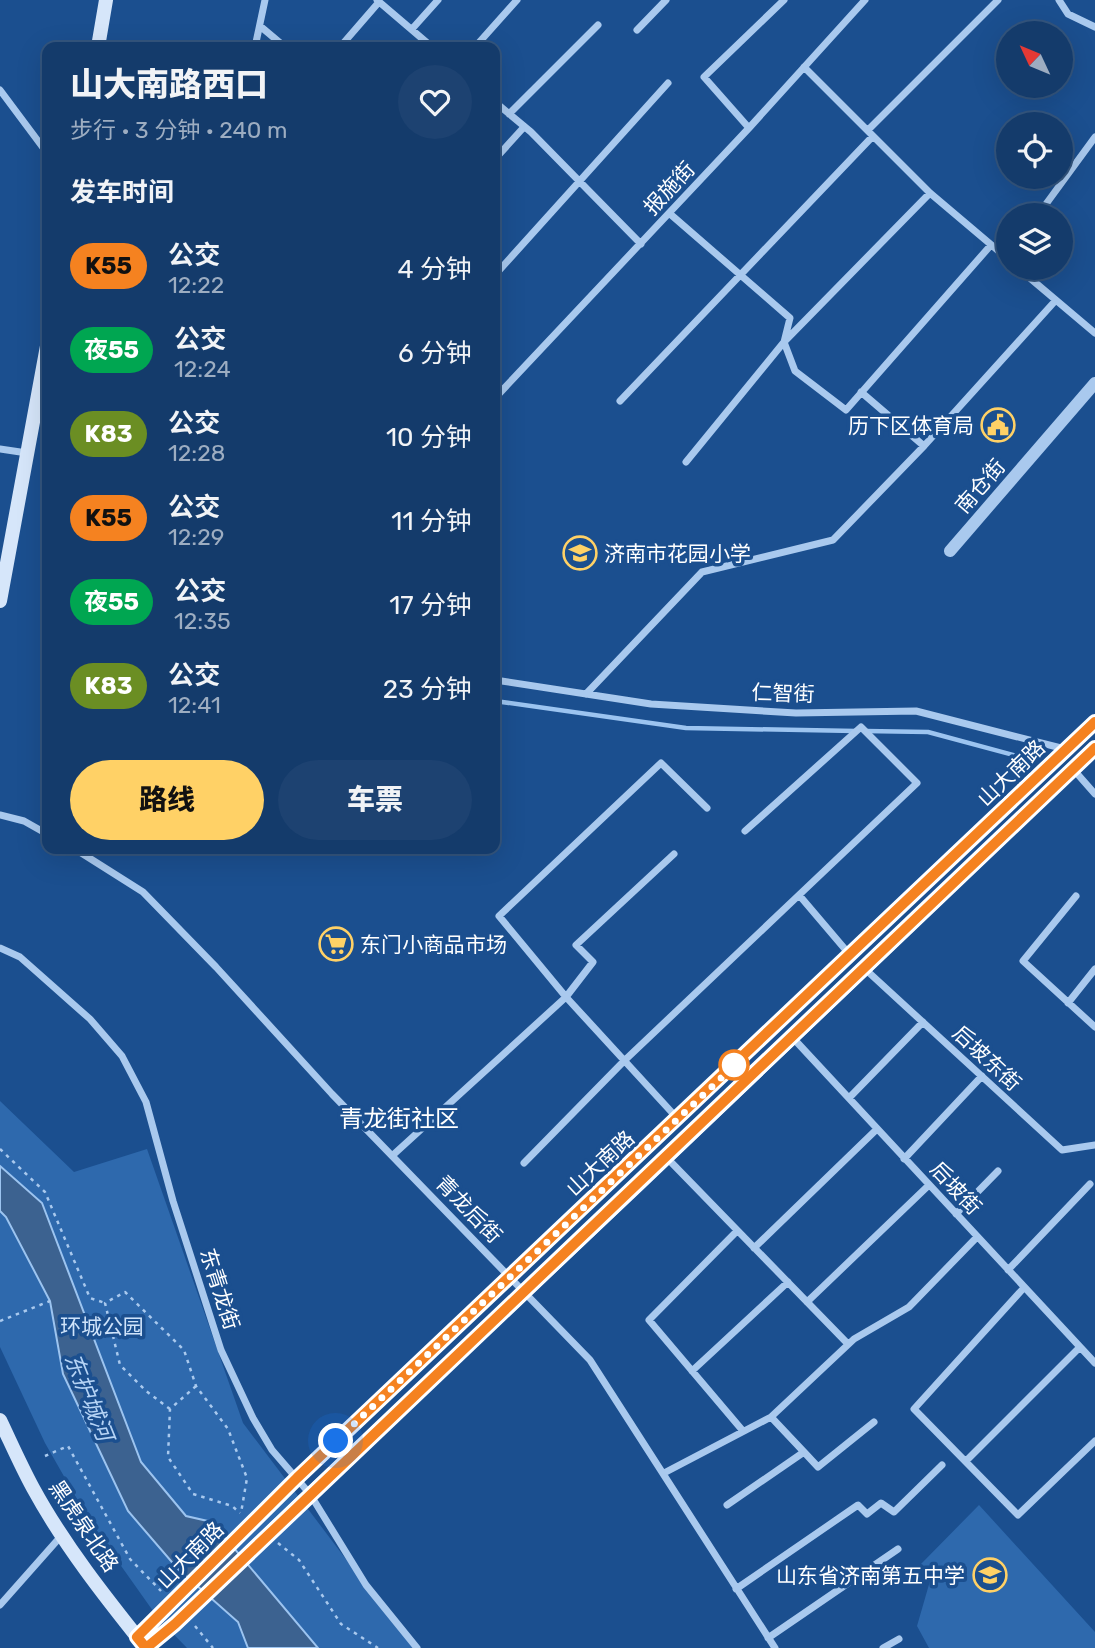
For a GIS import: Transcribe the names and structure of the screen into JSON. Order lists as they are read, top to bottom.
{
  "streets": {
    "main road": ["山大南路", "黑虎泉北路"],
    "street": [
      "报施街",
      "南仓街",
      "仁智街",
      "后坡东街",
      "后坡街",
      "青龙后街",
      "东青龙街"
    ]
  },
  "crossings": [
    ["仁智街", "山大南路"],
    ["山大南路", "后坡东街"],
    ["山大南路", "后坡街"],
    ["山大南路", "青龙后街"],
    ["山大南路", "东青龙街"],
    ["山大南路", "黑虎泉北路"]
  ],
  "districts": ["青龙街社区"],
  "water": ["东护城河"],
  "parks": ["环城公园"],
  "places": {
    "public building": ["历下区体育局"],
    "school or university": ["济南市花园小学", "山东省济南第五中学"],
    "supermarket": ["东门小商品市场"]
  },
  "lines": ["bus line K55"],
  "north": "top left",
  "page": {
    "heading": [
      ["山大南路西口", "步行 · 3 分钟 · 240 m"],
      "发车时间"
    ],
    "list": [
      {
        "mark": "K55",
        "name": "公交",
        "note": "12:22",
        "value": "4 分钟"
      },
      {
        "mark": "夜55",
        "name": "公交",
        "note": "12:24",
        "value": "6 分钟"
      },
      {
        "mark": "K83",
        "name": "公交",
        "note": "12:28",
        "value": "10 分钟"
      },
      {
        "mark": "K55",
        "name": "公交",
        "note": "12:29",
        "value": "11 分钟"
      },
      {
        "mark": "夜55",
        "name": "公交",
        "note": "12:35",
        "value": "17 分钟"
      },
      {
        "mark": "K83",
        "name": "公交",
        "note": "12:41",
        "value": "23 分钟"
      }
    ],
    "buttons": ["路线", "车票"]
  }
}
